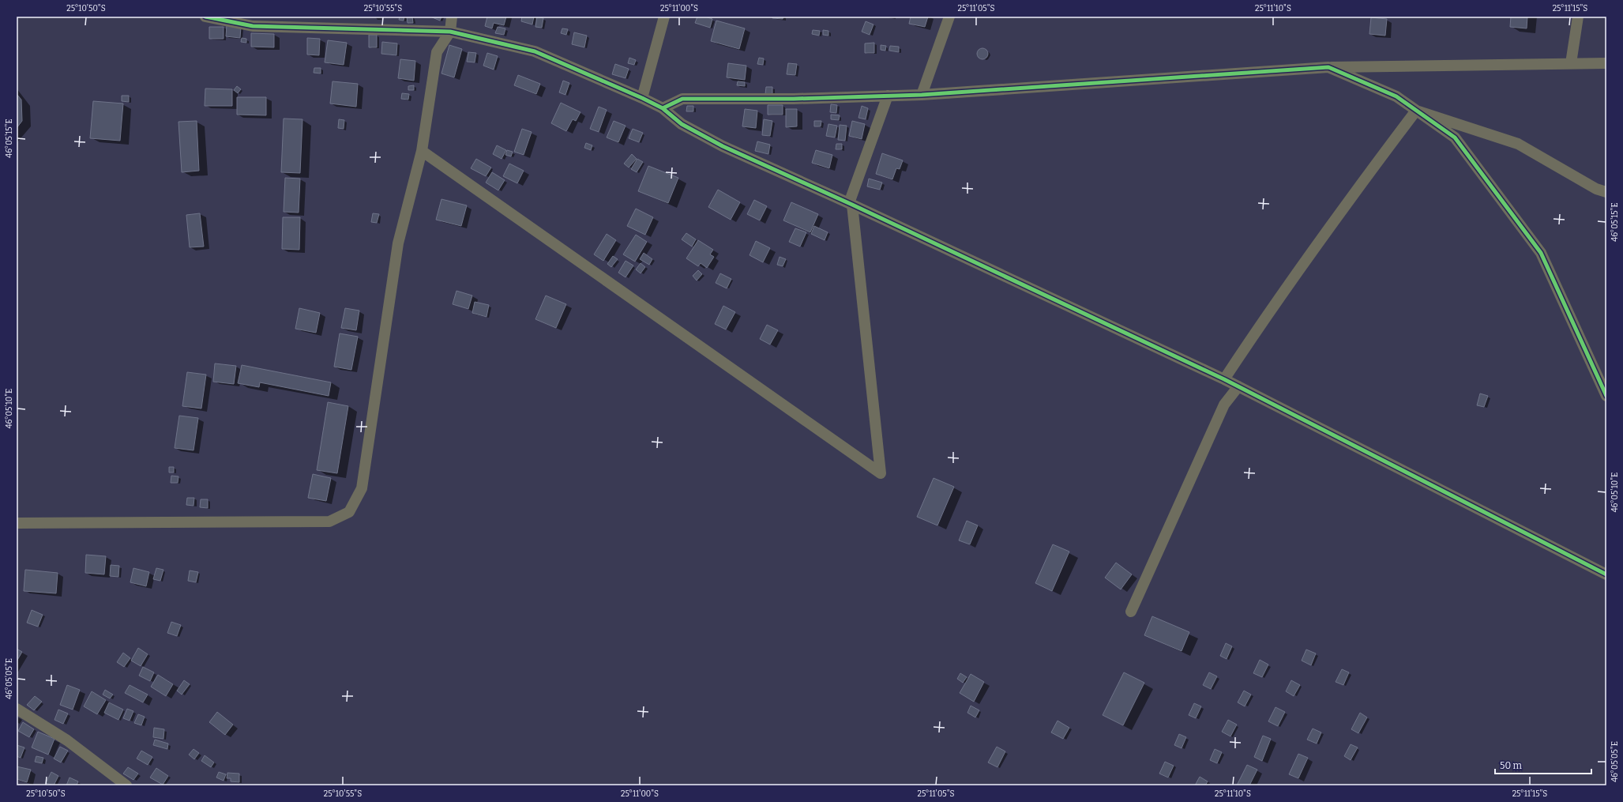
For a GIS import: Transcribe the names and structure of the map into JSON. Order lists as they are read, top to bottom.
{
  "scale_bar": "50 m",
  "coordinates": [
    "25°10'50\"S",
    "25°10'55\"S",
    "25°11'00\"S",
    "25°11'05\"S",
    "25°11'10\"S",
    "25°11'15\"S",
    "46°05'15\"E",
    "46°05'10\"E",
    "46°05'05\"E"
  ]
}
